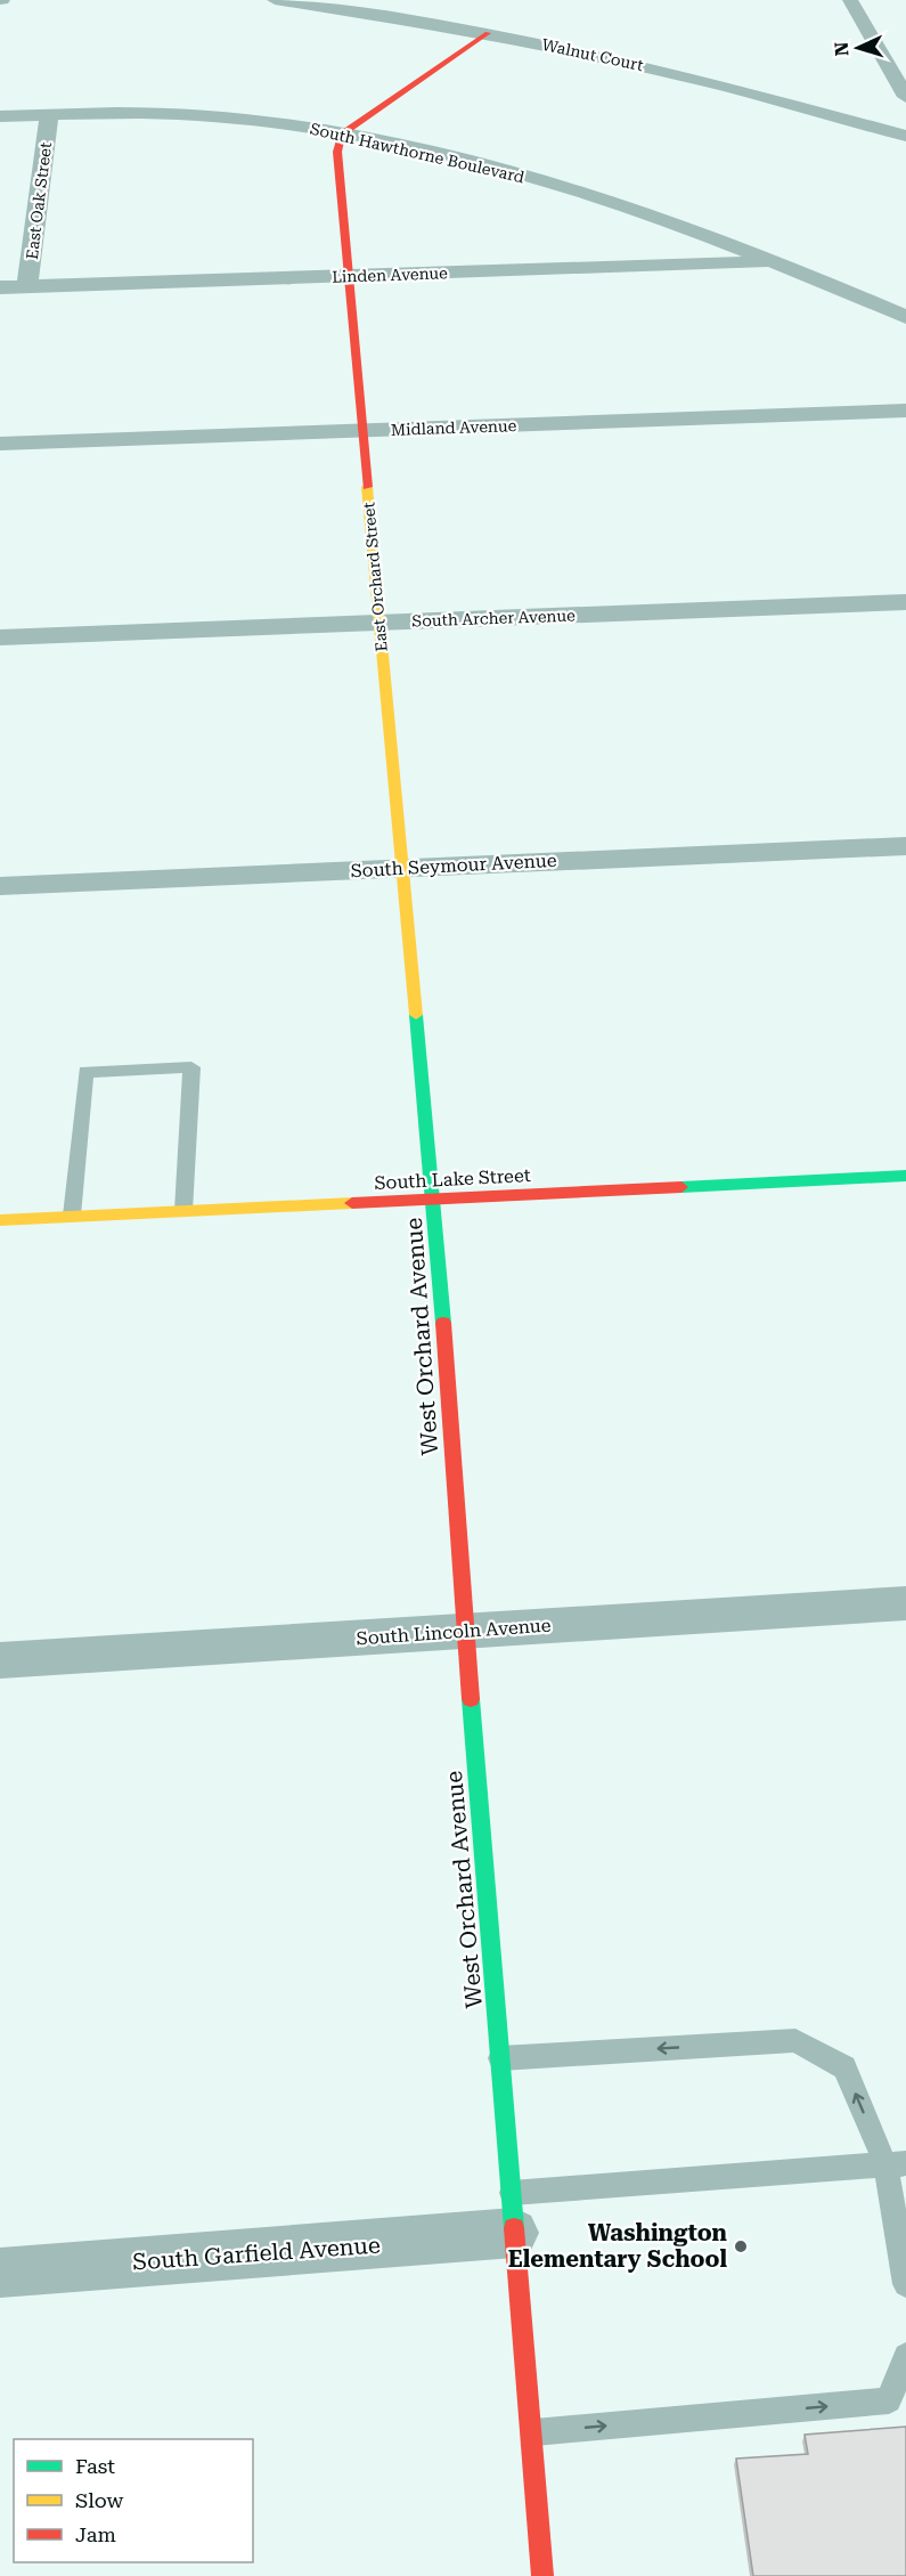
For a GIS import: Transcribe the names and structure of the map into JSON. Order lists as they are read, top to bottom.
{
  "streets": {
    "street": [
      "Walnut Court",
      "South Hawthorne Boulevard",
      "East Oak Street",
      "Linden Avenue",
      "Midland Avenue",
      "East Orchard Street",
      "South Archer Avenue",
      "South Seymour Avenue",
      "South Lake Street",
      "West Orchard Avenue",
      "South Lincoln Avenue",
      "South Garfield Avenue"
    ]
  },
  "crossings": [
    ["South Hawthorne Boulevard", "East Oak Street"],
    ["South Hawthorne Boulevard", "Linden Avenue"],
    ["South Hawthorne Boulevard", "East Orchard Street"],
    ["East Oak Street", "Linden Avenue"],
    ["Linden Avenue", "East Orchard Street"],
    ["Midland Avenue", "East Orchard Street"],
    ["East Orchard Street", "South Archer Avenue"],
    ["East Orchard Street", "South Seymour Avenue"],
    ["East Orchard Street", "South Lake Street"],
    ["East Orchard Street", "West Orchard Avenue"],
    ["South Lake Street", "West Orchard Avenue"],
    ["West Orchard Avenue", "South Lincoln Avenue"],
    ["West Orchard Avenue", "South Garfield Avenue"]
  ],
  "places": ["Washington Elementary School"],
  "legend": ["Fast", "Slow", "Jam"],
  "north": "left"
}
